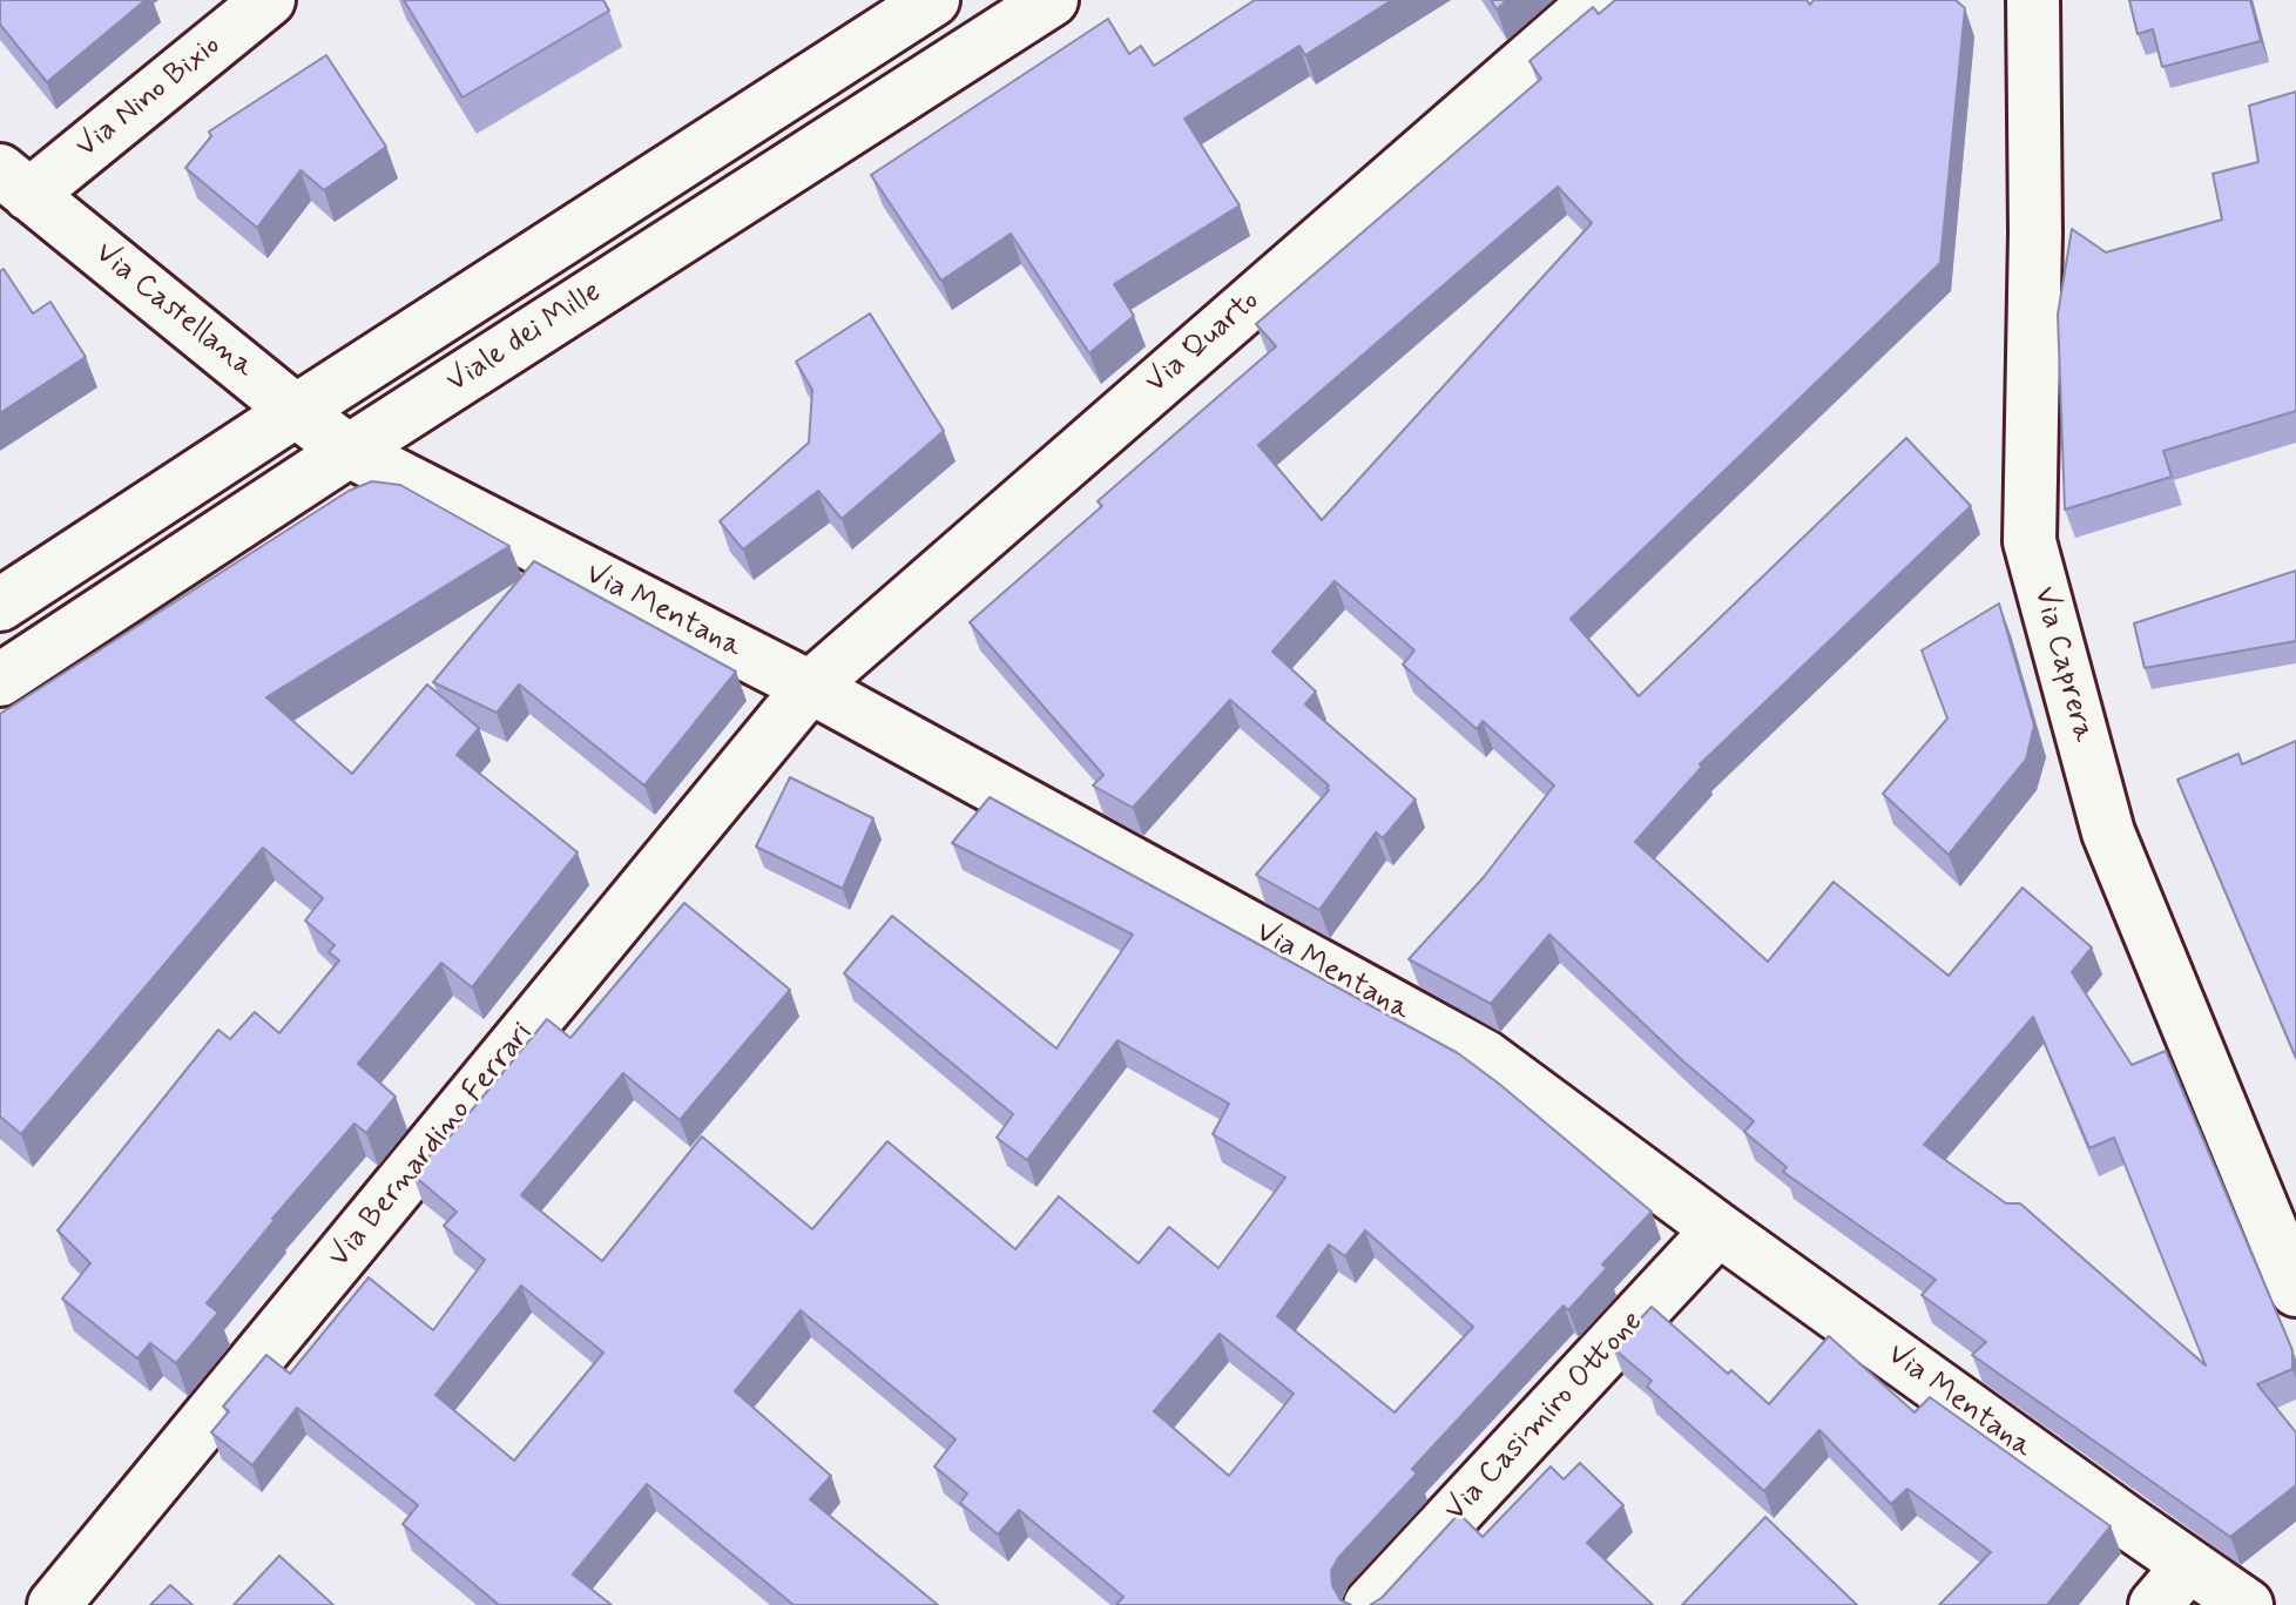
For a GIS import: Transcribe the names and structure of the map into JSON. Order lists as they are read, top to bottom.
{
  "streets": {
    "street": [
      "Via Nino Bixio",
      "Via Castellana",
      "Viale dei Mille",
      "Via Quarto",
      "Via Mentana",
      "Via Caprera",
      "Via Bernardino Ferrari",
      "Via Casimiro Ottone"
    ]
  },
  "crossings": [
    ["Via Nino Bixio", "Via Castellana"],
    ["Via Castellana", "Viale dei Mille"],
    ["Via Castellana", "Via Mentana"],
    ["Viale dei Mille", "Via Mentana"],
    ["Via Quarto", "Via Mentana"],
    ["Via Quarto", "Via Bernardino Ferrari"],
    ["Via Mentana", "Via Bernardino Ferrari"],
    ["Via Mentana", "Via Casimiro Ottone"]
  ]
}
